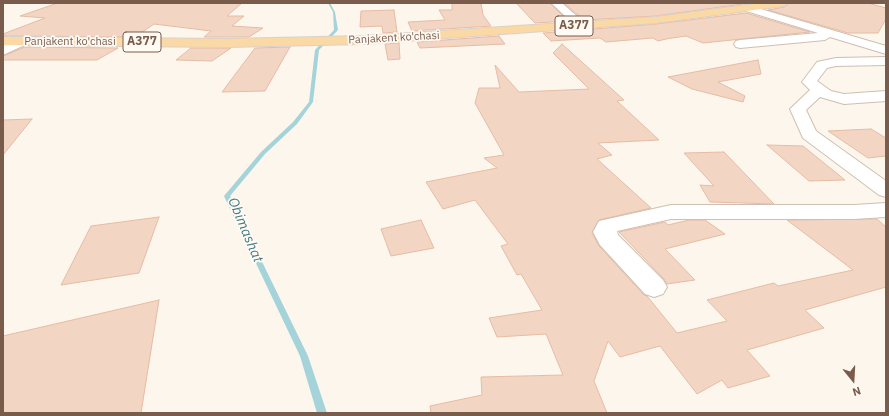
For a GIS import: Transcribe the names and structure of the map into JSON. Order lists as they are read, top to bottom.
{
  "streets": {
    "main road": ["A377", "Panjakent ko'chasi"]
  },
  "water": ["Obimashat"],
  "north": "bottom"
}
